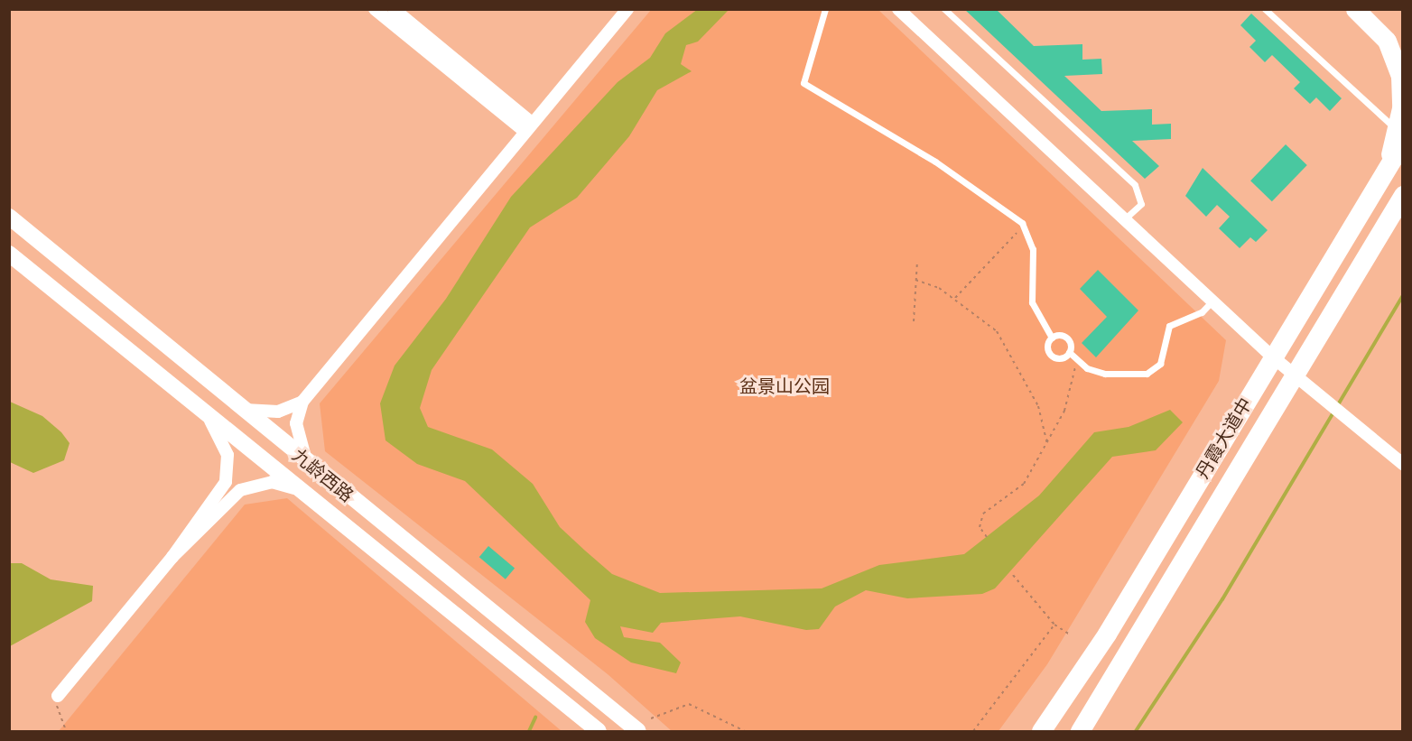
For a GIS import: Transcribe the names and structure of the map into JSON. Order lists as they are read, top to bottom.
{
  "streets": {
    "main road": ["丹霞大道中", "九龄西路"]
  },
  "parks": ["盆景山公园"]
}
